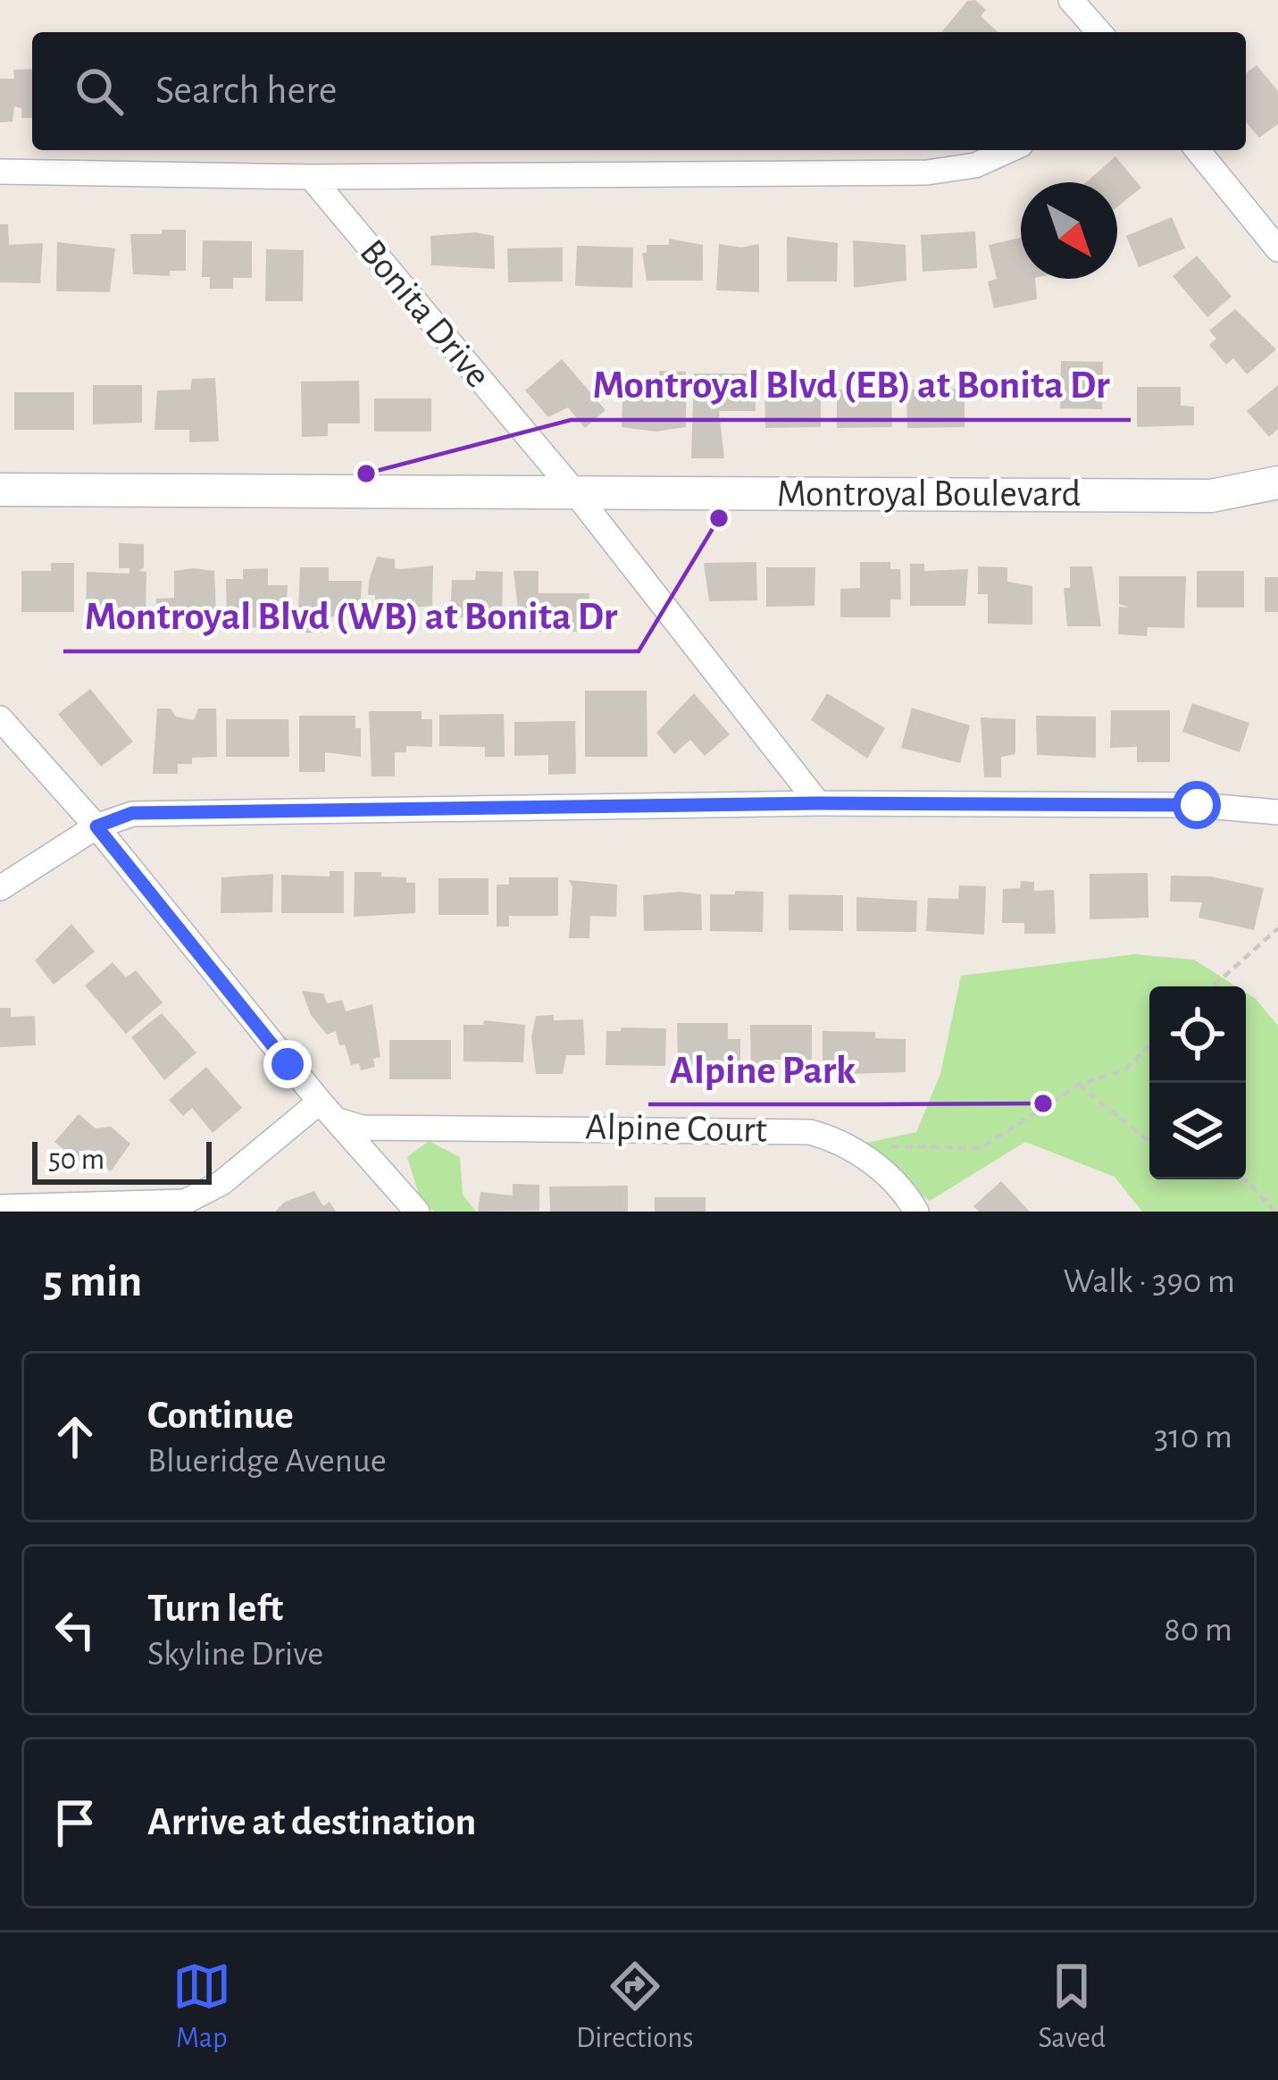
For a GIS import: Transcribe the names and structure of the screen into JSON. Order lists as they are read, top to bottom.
{
  "streets": {
    "street": ["Bonita Drive", "Montroyal Boulevard", "Alpine Court"]
  },
  "crossings": [
    ["Bonita Drive", "Montroyal Boulevard"]
  ],
  "places": ["Montroyal Blvd (EB) at Bonita Dr", "Montroyal Blvd (WB) at Bonita Dr", "Alpine Park"],
  "scale_bar": "50 m",
  "north": "bottom right",
  "page": {
    "search": "Search here",
    "scale": "50 m",
    "heading": ["5 min", "Walk · 390 m"],
    "list": [
      ["Continue", "Blueridge Avenue", "310 m"],
      ["Turn left", "Skyline Drive", "80 m"],
      "Arrive at destination"
    ],
    "nav": ["Map", "Directions", "Saved"]
  }
}
